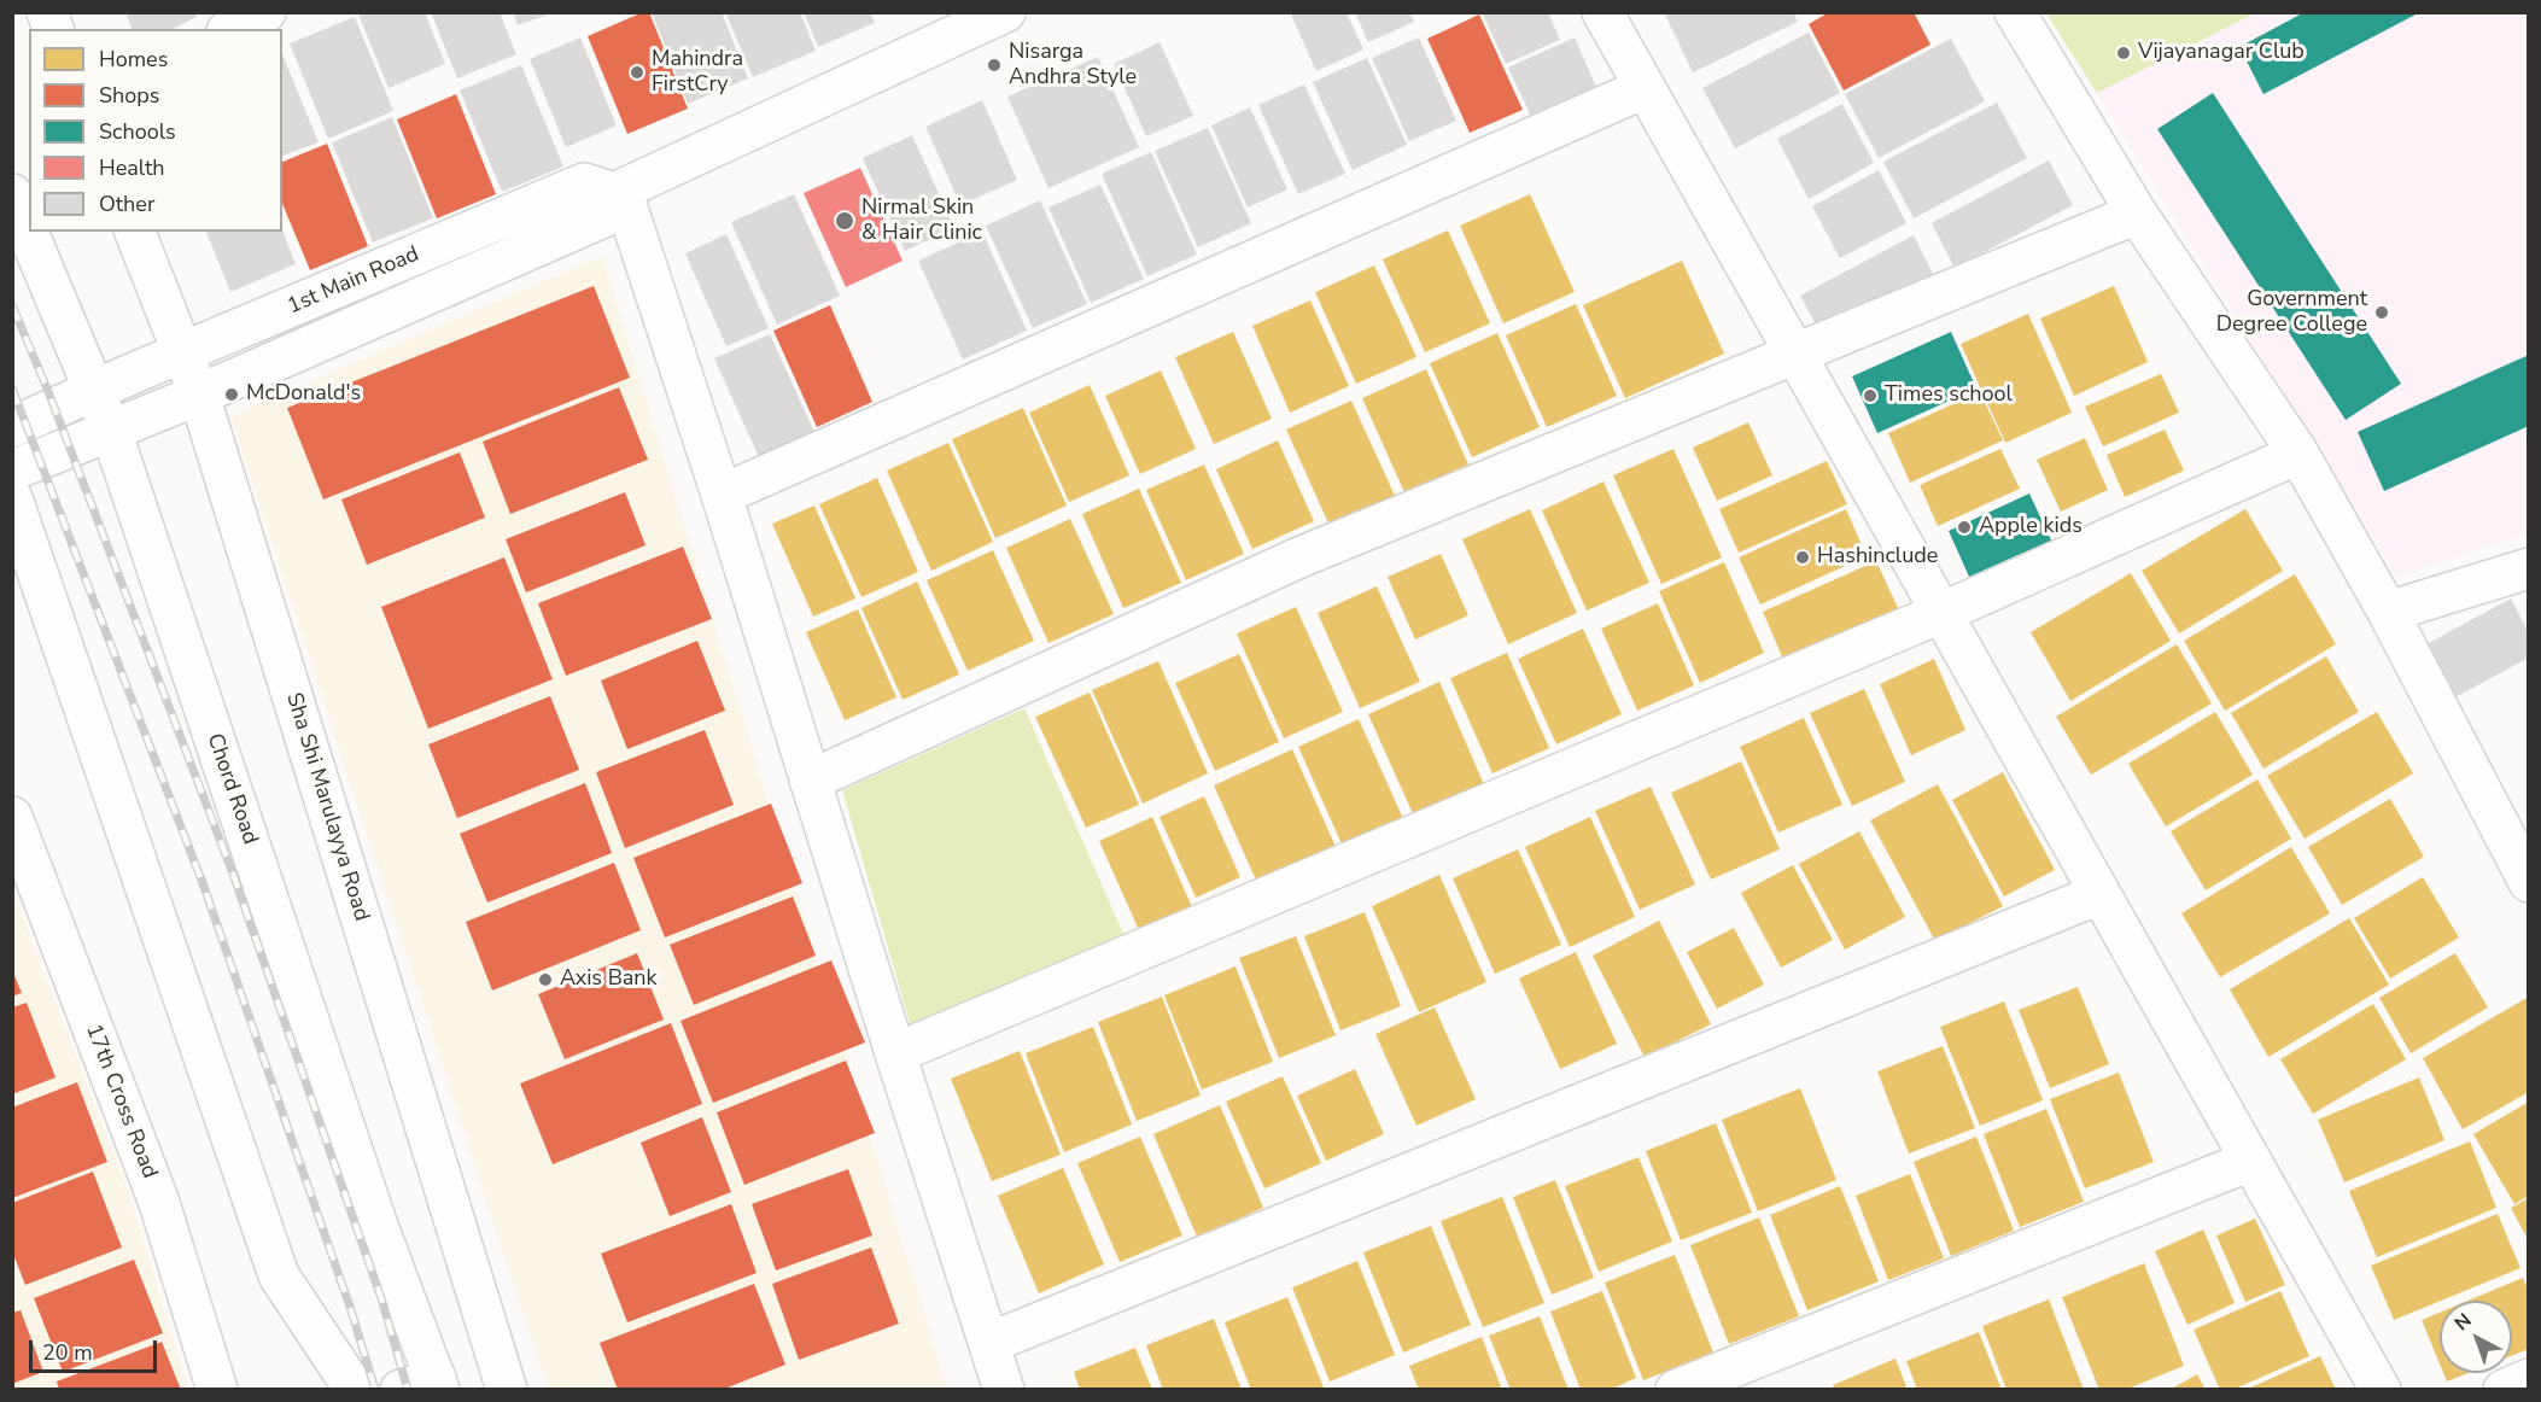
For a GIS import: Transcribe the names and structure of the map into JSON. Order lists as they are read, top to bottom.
{
  "streets": {
    "street": [
      "1st Main Road",
      "Chord Road",
      "Sha Shi Marulayya Road",
      "17th Cross Road"
    ]
  },
  "crossings": [
    ["1st Main Road", "Chord Road"],
    ["1st Main Road", "Sha Shi Marulayya Road"]
  ],
  "places": [
    "Vijayanagar Club",
    "Nisarga Andhra Style",
    "Mahindra FirstCry",
    "Nirmal Skin & Hair Clinic",
    "Government Degree College",
    "McDonald's",
    "Times school",
    "Apple kids",
    "Hashinclude",
    "Axis Bank"
  ],
  "legend": [
    "Homes",
    "Shops",
    "Schools",
    "Health",
    "Other"
  ],
  "scale_bar": "20 m",
  "north": "top left"
}
